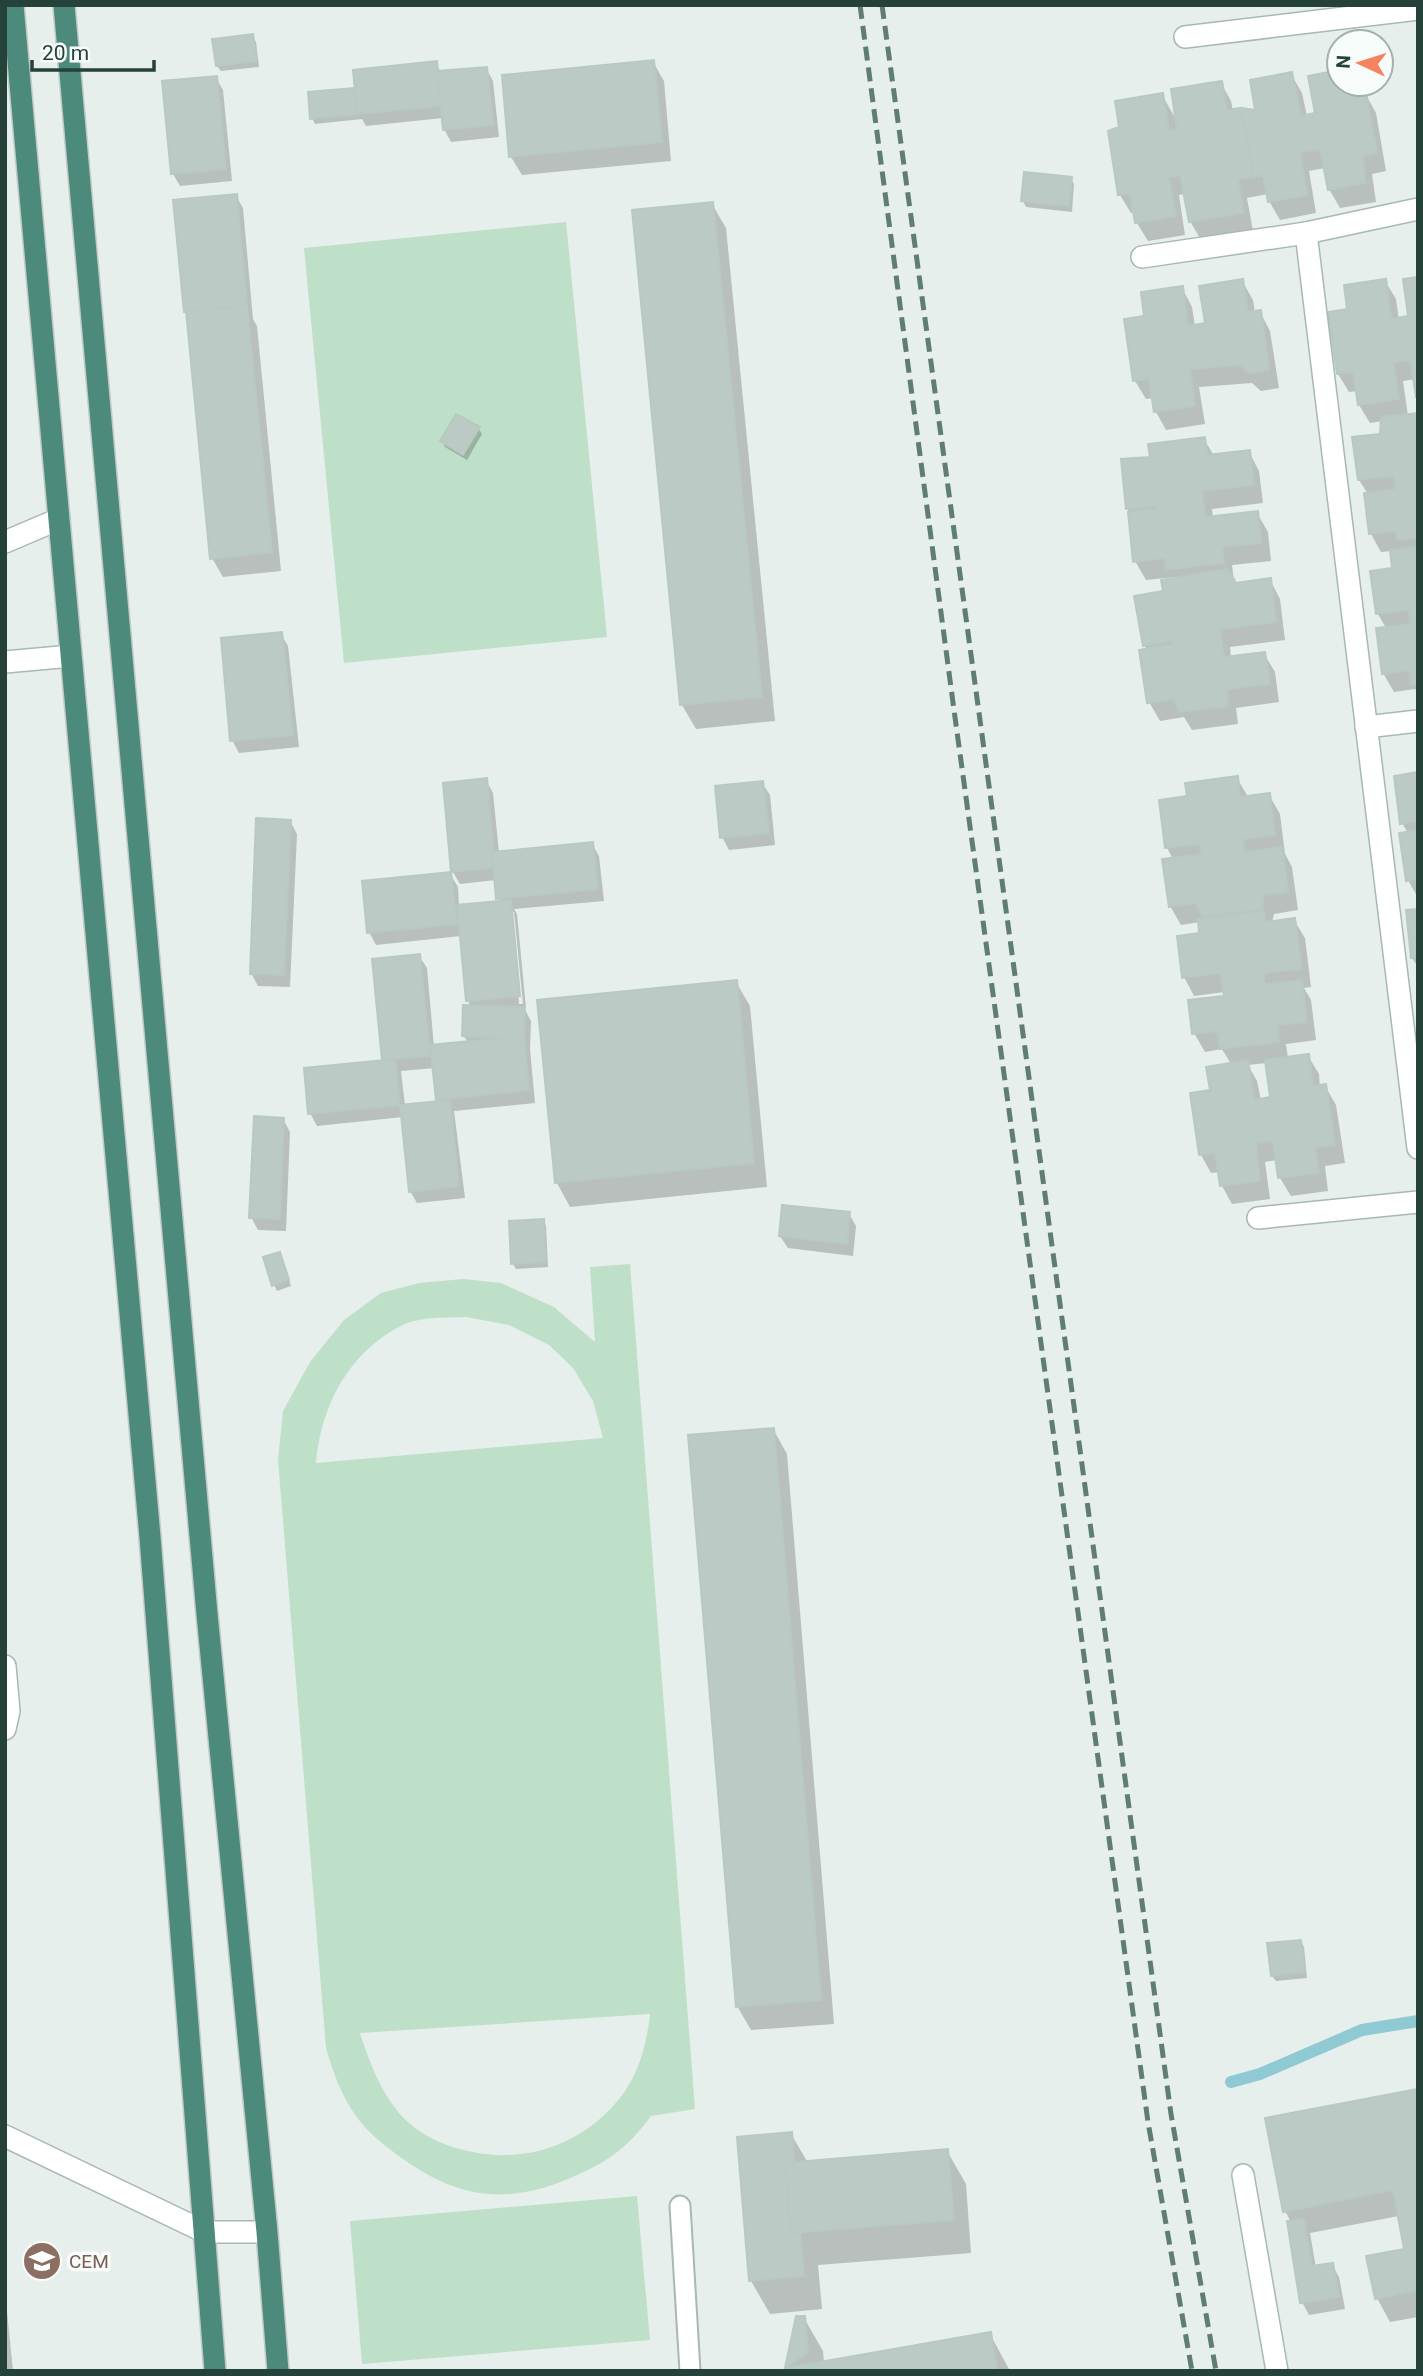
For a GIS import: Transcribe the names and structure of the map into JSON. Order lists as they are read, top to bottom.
{
  "places": {
    "school or university": ["CEM"]
  },
  "scale_bar": "20 m",
  "north": "left"
}
